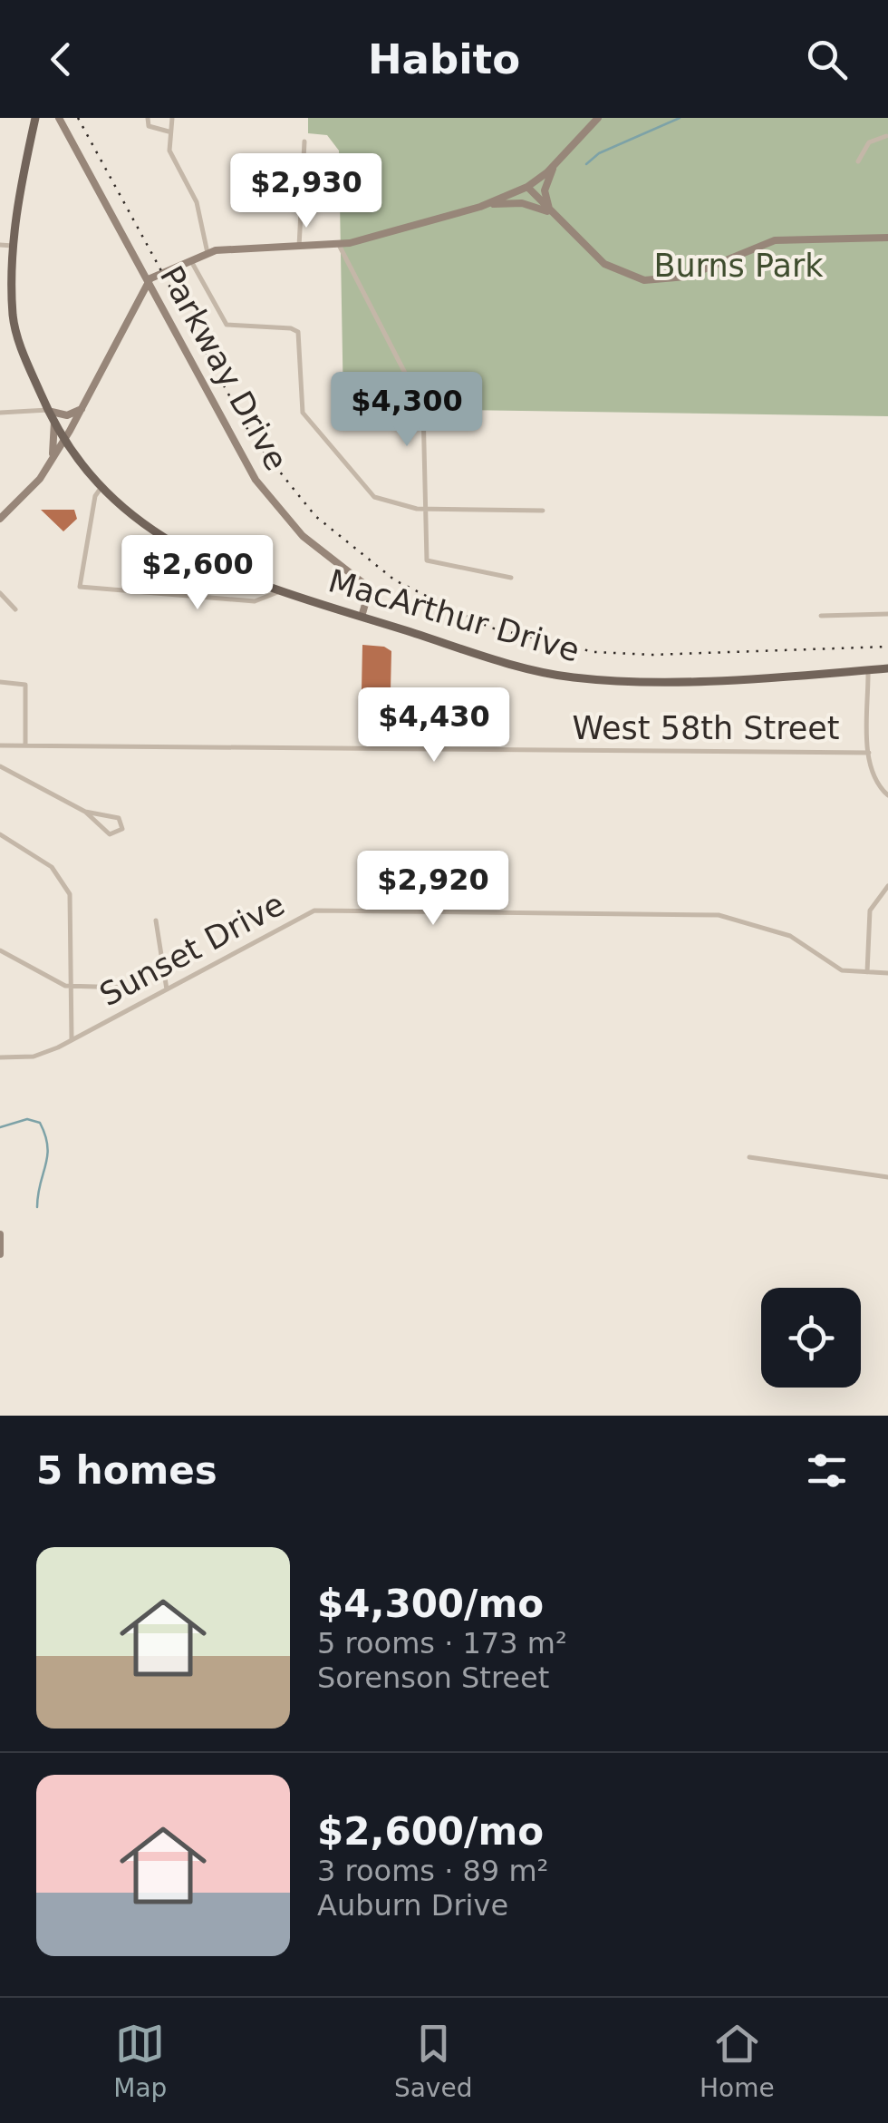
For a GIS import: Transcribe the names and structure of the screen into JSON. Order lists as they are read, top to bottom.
{
  "streets": {
    "main road": ["MacArthur Drive"],
    "street": ["Parkway Drive", "West 58th Street", "Sunset Drive"]
  },
  "crossings": [
    ["Parkway Drive", "MacArthur Drive"]
  ],
  "parks": ["Burns Park"],
  "page": {
    "header": "Habito",
    "price": [
      "$2,930",
      "$4,300",
      "$2,600",
      "$4,430",
      "$2,920"
    ],
    "heading": "5 homes",
    "list": [
      {
        "name": "$4,300/mo",
        "note": "5 rooms · 173 m² · Sorenson Street"
      },
      {
        "name": "$2,600/mo",
        "note": "3 rooms · 89 m² · Auburn Drive"
      }
    ],
    "tabs": ["Map", "Saved", "Home"]
  }
}
